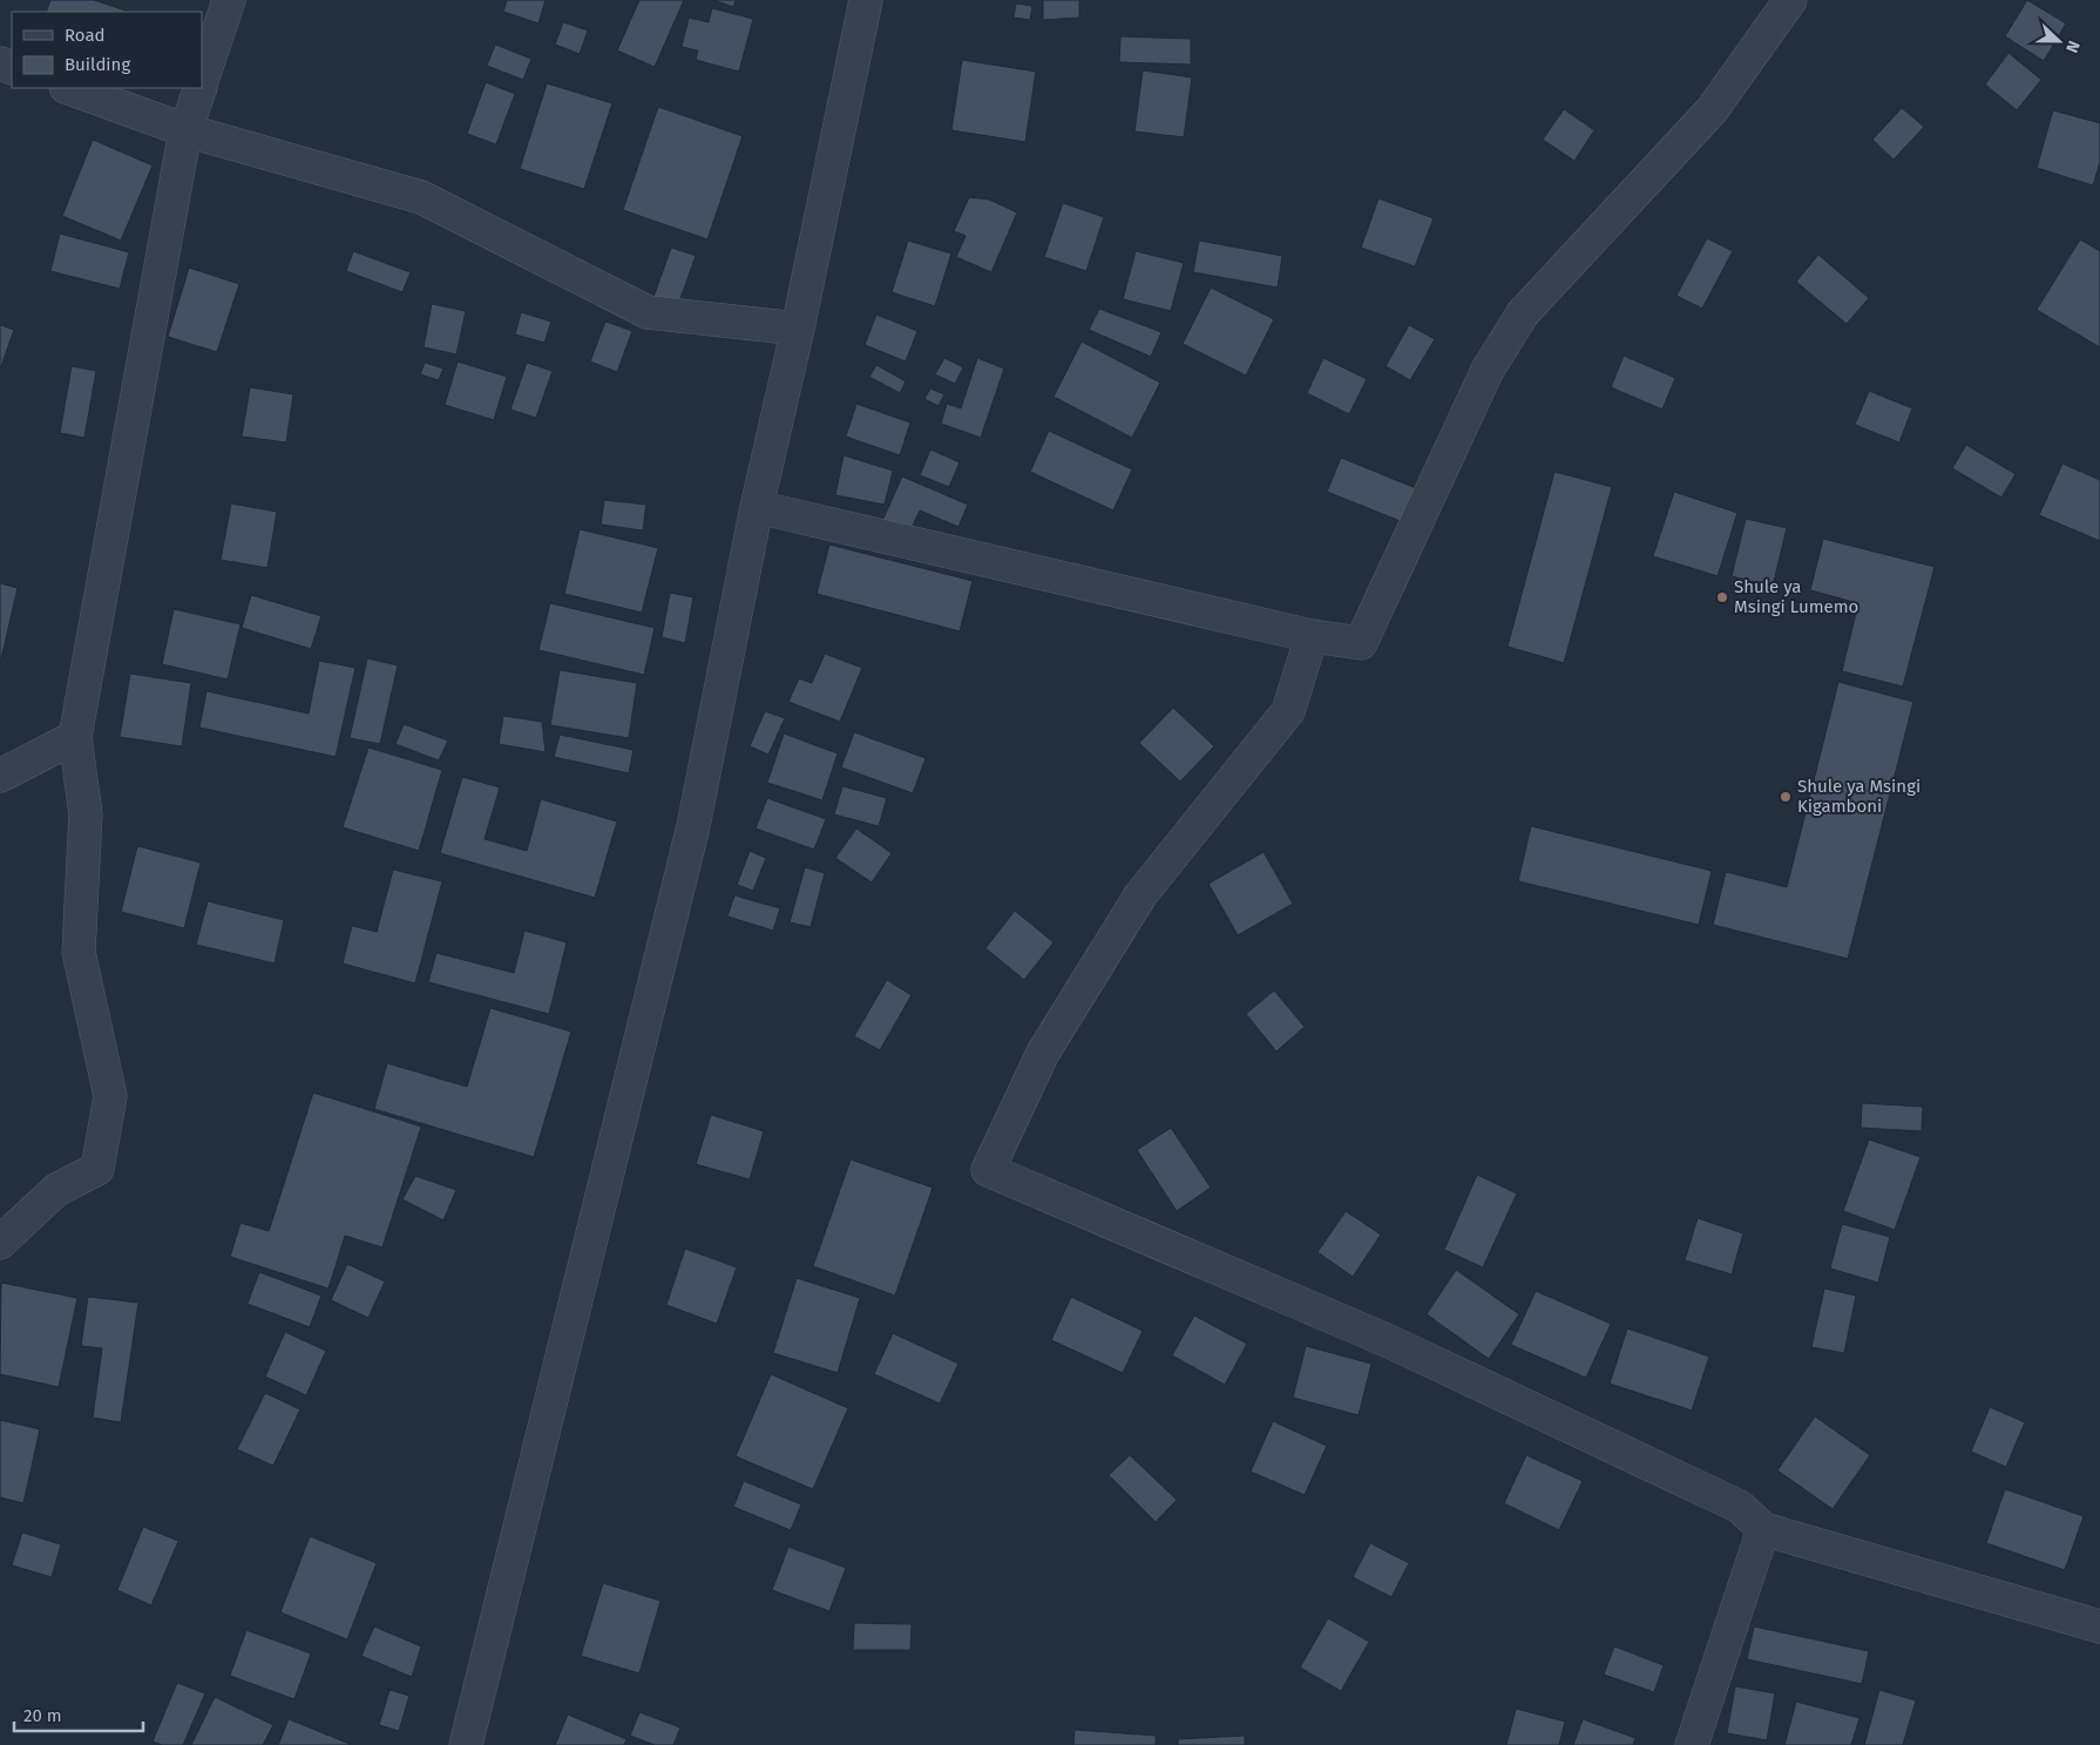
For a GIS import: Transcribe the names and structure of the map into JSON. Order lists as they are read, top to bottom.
{
  "places": ["Shule ya Msingi Lumemo", "Shule ya Msingi Kigamboni"],
  "legend": ["Road", "Building"],
  "scale_bar": "20 m",
  "north": "right"
}
